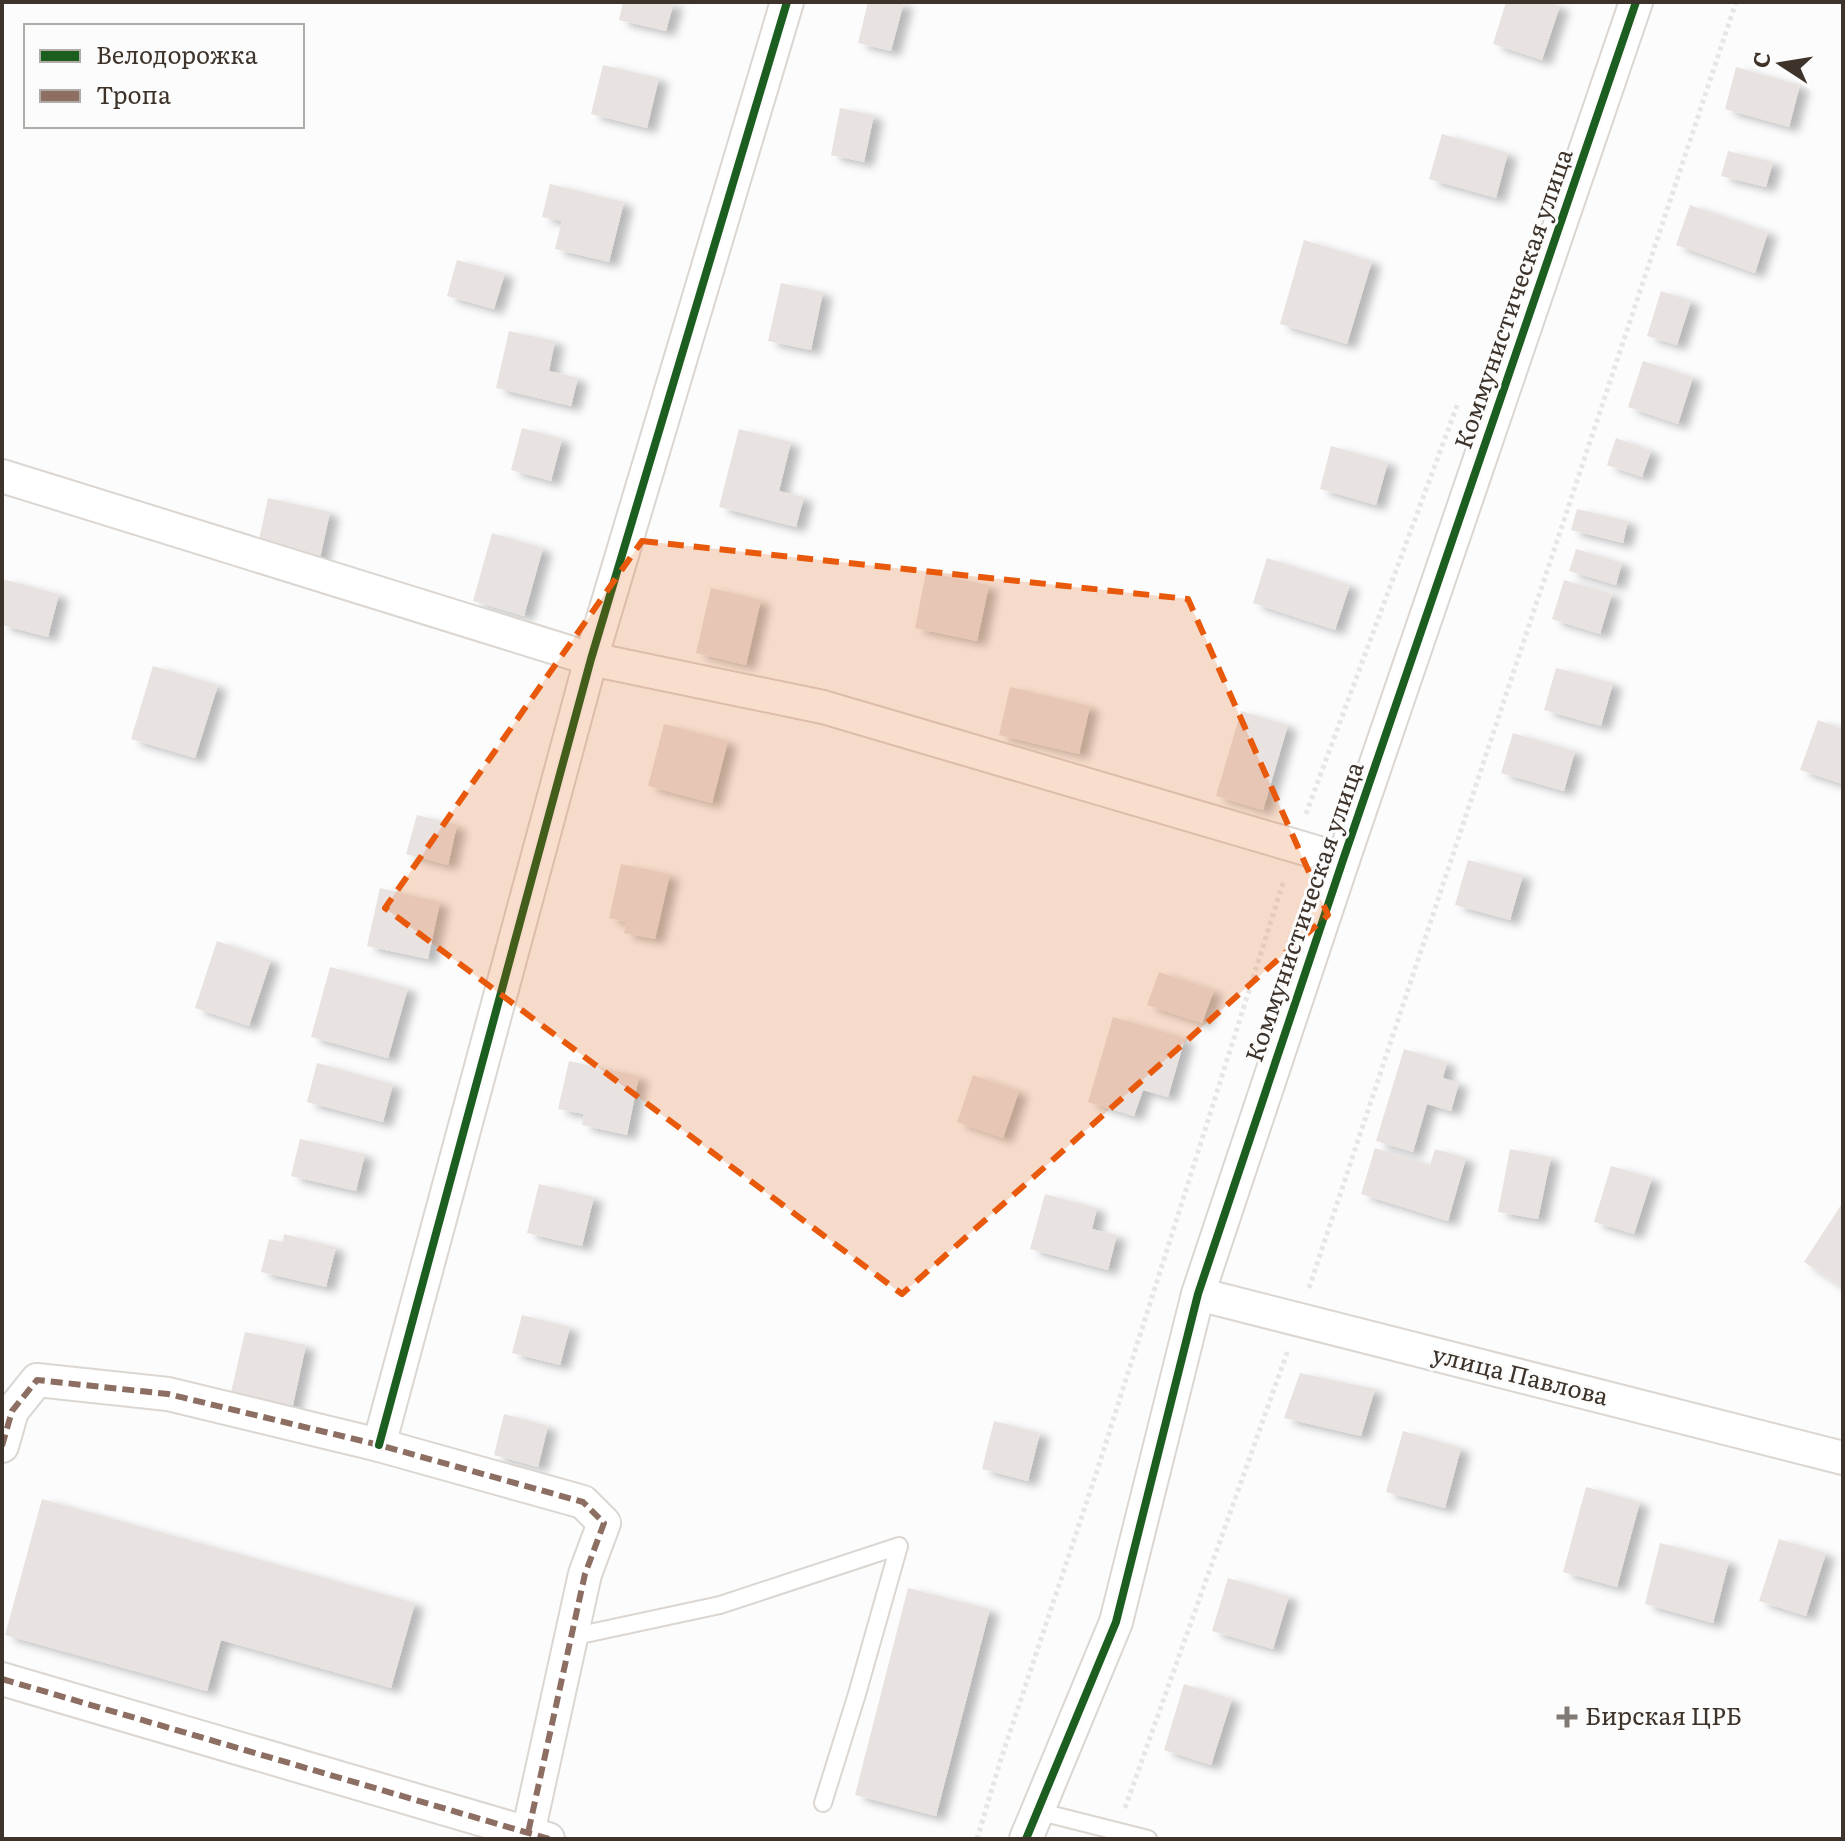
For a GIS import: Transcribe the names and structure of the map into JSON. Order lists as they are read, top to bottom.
{
  "streets": {
    "street": ["Коммунистическая улица", "улица Павлова"]
  },
  "crossings": [
    ["Коммунистическая улица", "улица Павлова"]
  ],
  "places": {
    "health": ["Бирская ЦРБ"]
  },
  "legend": ["Велодорожка", "Тропа"],
  "north": "left"
}
